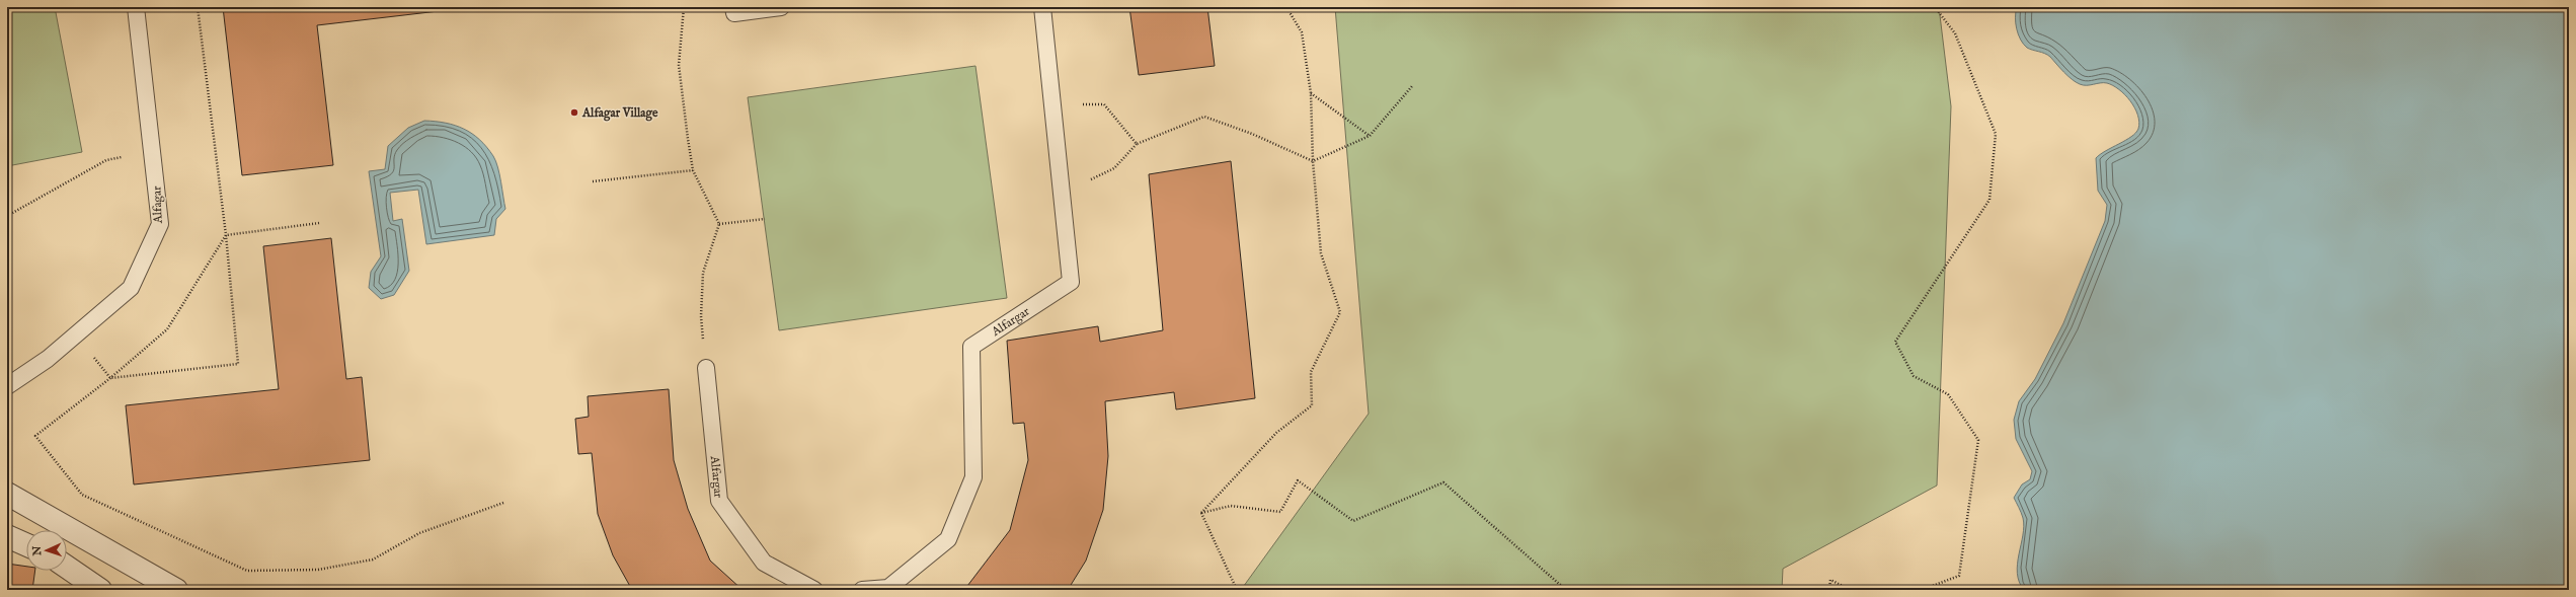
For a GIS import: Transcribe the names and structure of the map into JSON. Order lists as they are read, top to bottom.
{
  "streets": {
    "lane": ["Alfagar", "Alfargar"]
  },
  "places": ["Alfagar Village"],
  "north": "left"
}
